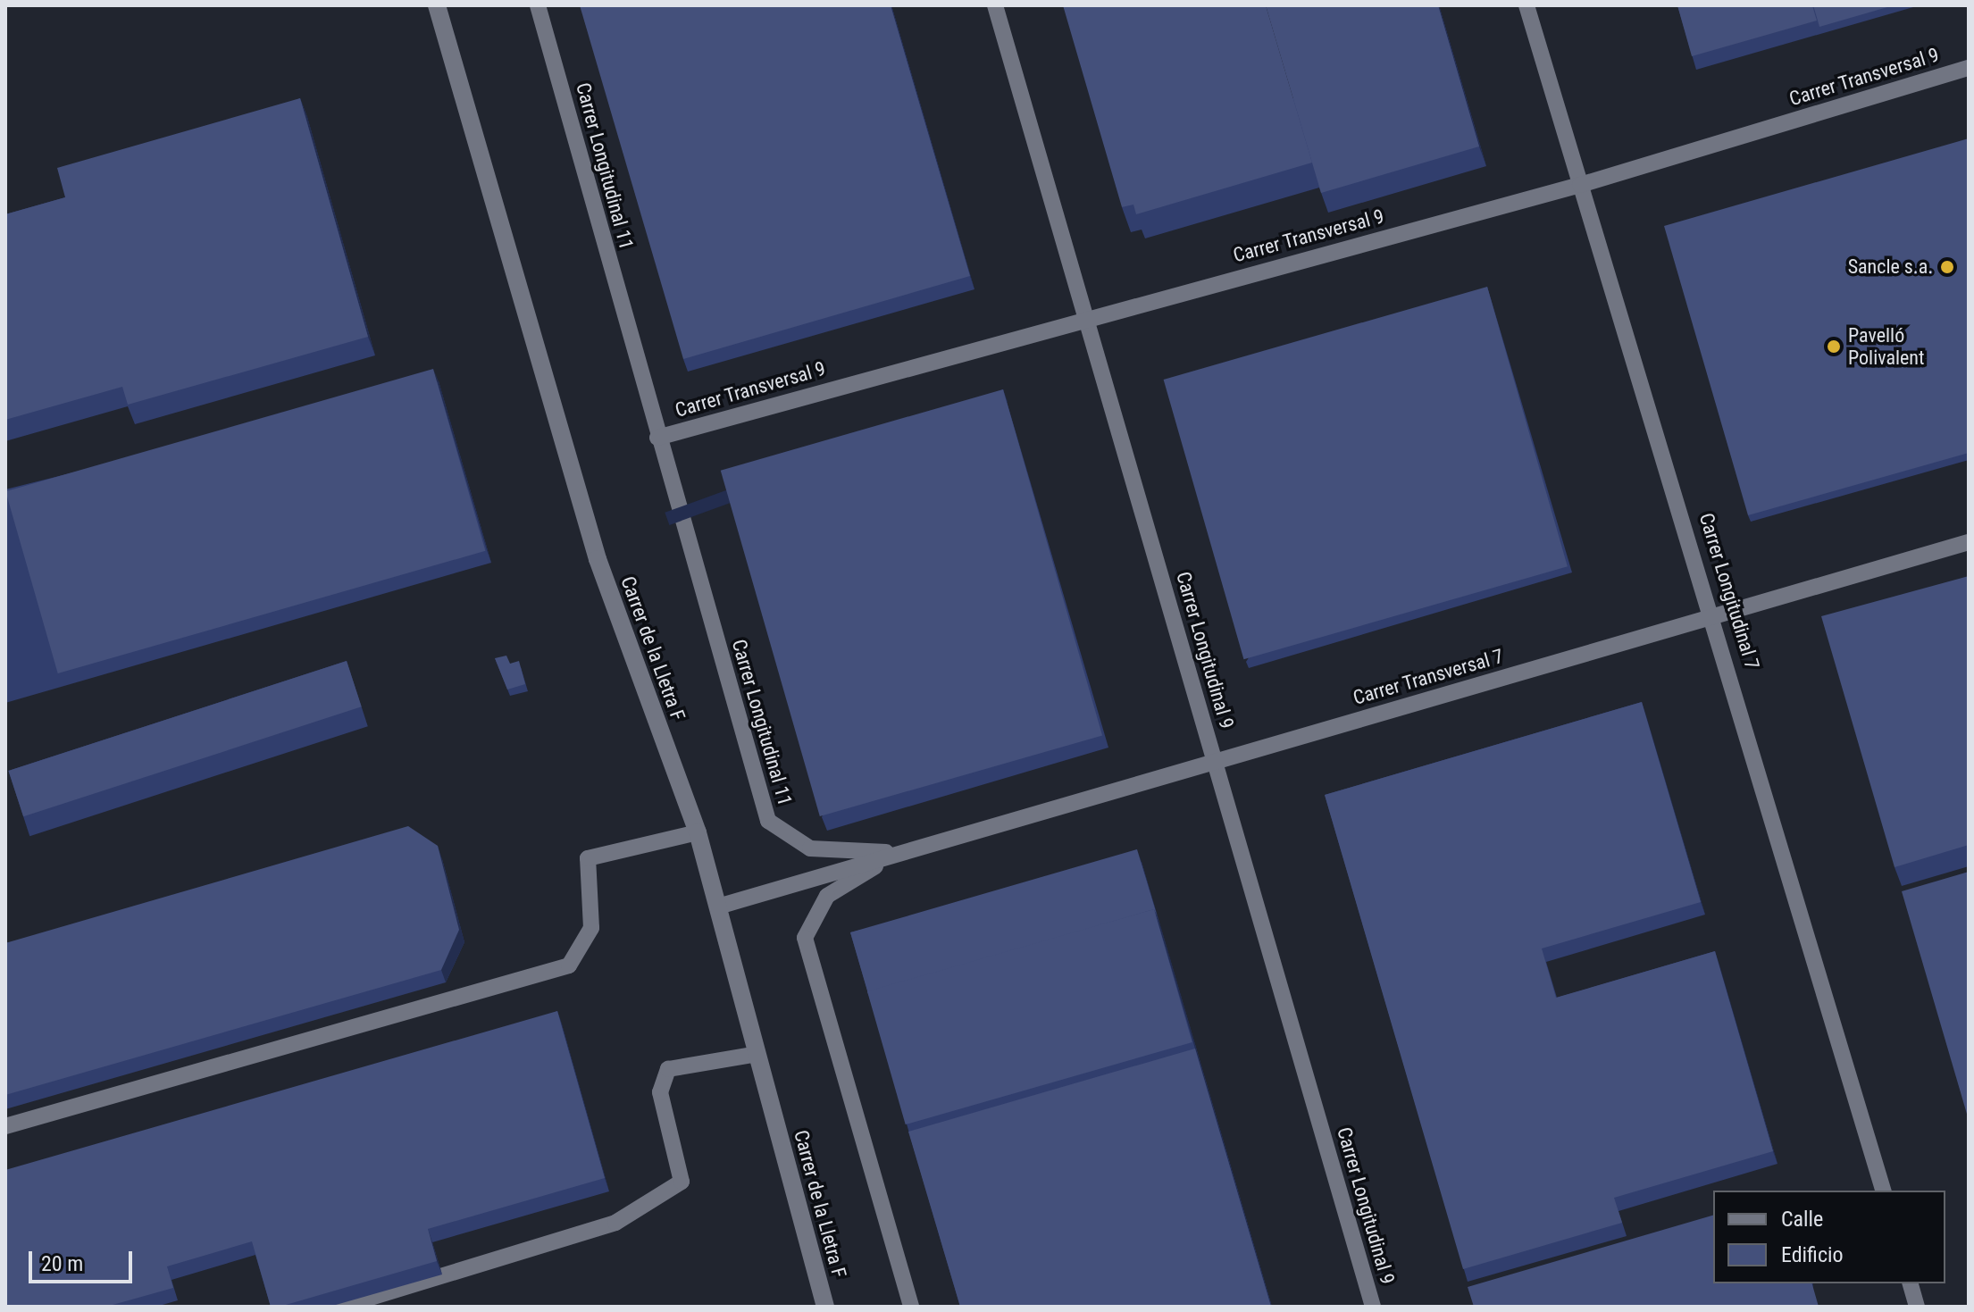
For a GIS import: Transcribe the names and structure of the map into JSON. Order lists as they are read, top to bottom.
{
  "streets": {
    "street": ["Carrer de la Lletra F"],
    "lane": [
      "Carrer Transversal 9",
      "Carrer Longitudinal 11",
      "Carrer Longitudinal 7",
      "Carrer Longitudinal 9",
      "Carrer Transversal 7"
    ]
  },
  "crossings": [
    ["Carrer Transversal 9", "Carrer Longitudinal 11"],
    ["Carrer Transversal 9", "Carrer Longitudinal 7"],
    ["Carrer Transversal 9", "Carrer Longitudinal 9"],
    ["Carrer Longitudinal 11", "Carrer Transversal 7"],
    ["Carrer Longitudinal 7", "Carrer Transversal 7"],
    ["Carrer Longitudinal 9", "Carrer Transversal 7"]
  ],
  "places": ["Sancle s.a.", "Pavelló Polivalent"],
  "legend": ["Calle", "Edificio"],
  "scale_bar": "20 m"
}
